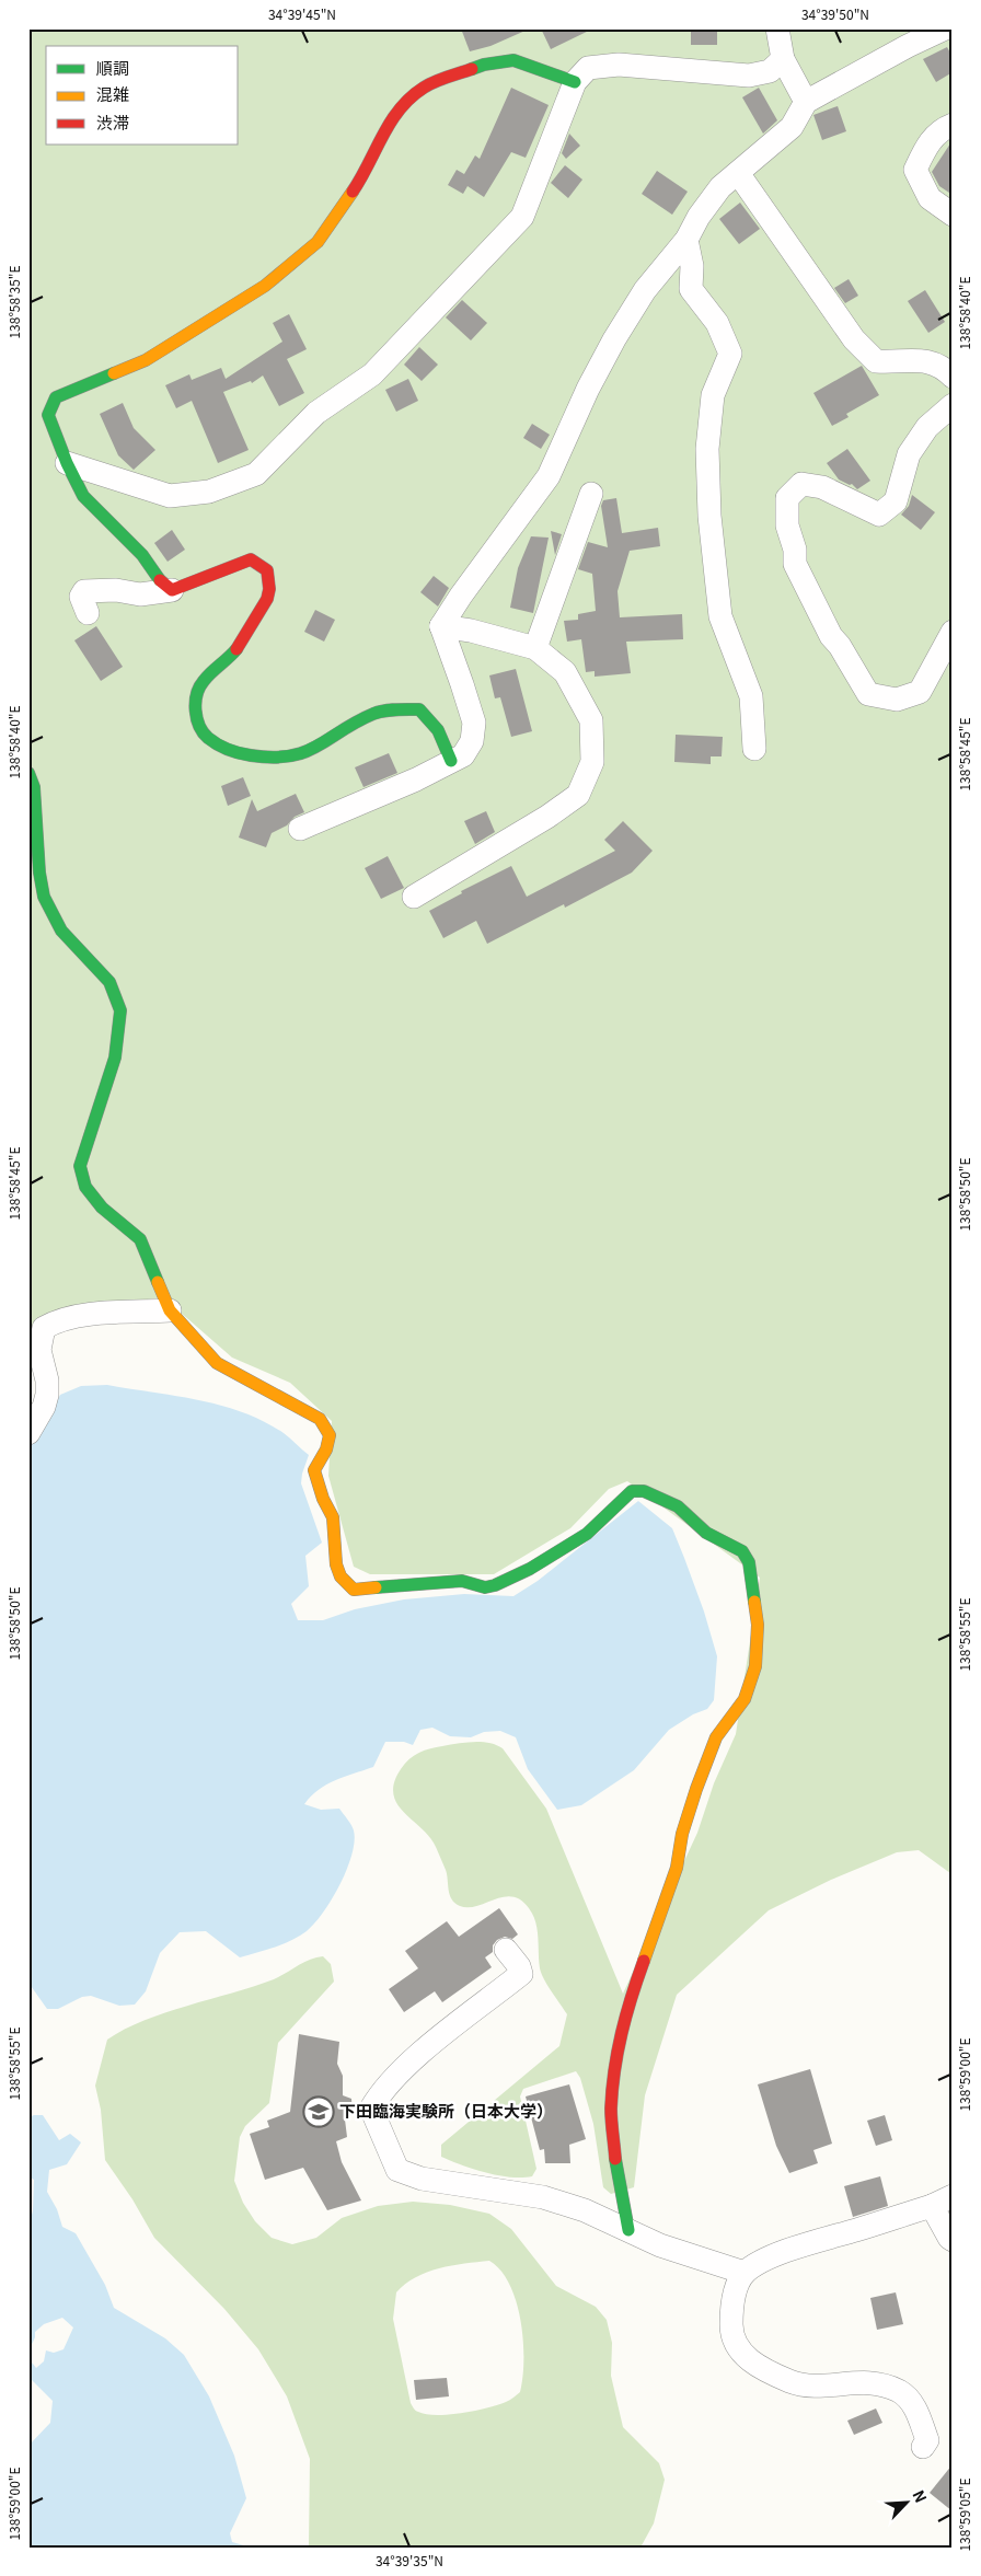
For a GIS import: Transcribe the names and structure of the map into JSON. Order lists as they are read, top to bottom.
{
  "places": {
    "school or university": ["下田臨海実験所（日本大学）"]
  },
  "legend": ["順調", "混雑", "渋滞"],
  "north": "top right",
  "coordinates": [
    "34°39'45\"N",
    "34°39'50\"N",
    "138°58'35\"E",
    "138°58'40\"E",
    "138°58'45\"E",
    "138°58'50\"E",
    "138°58'55\"E",
    "138°59'00\"E",
    "138°59'05\"E",
    "34°39'35\"N"
  ]
}
